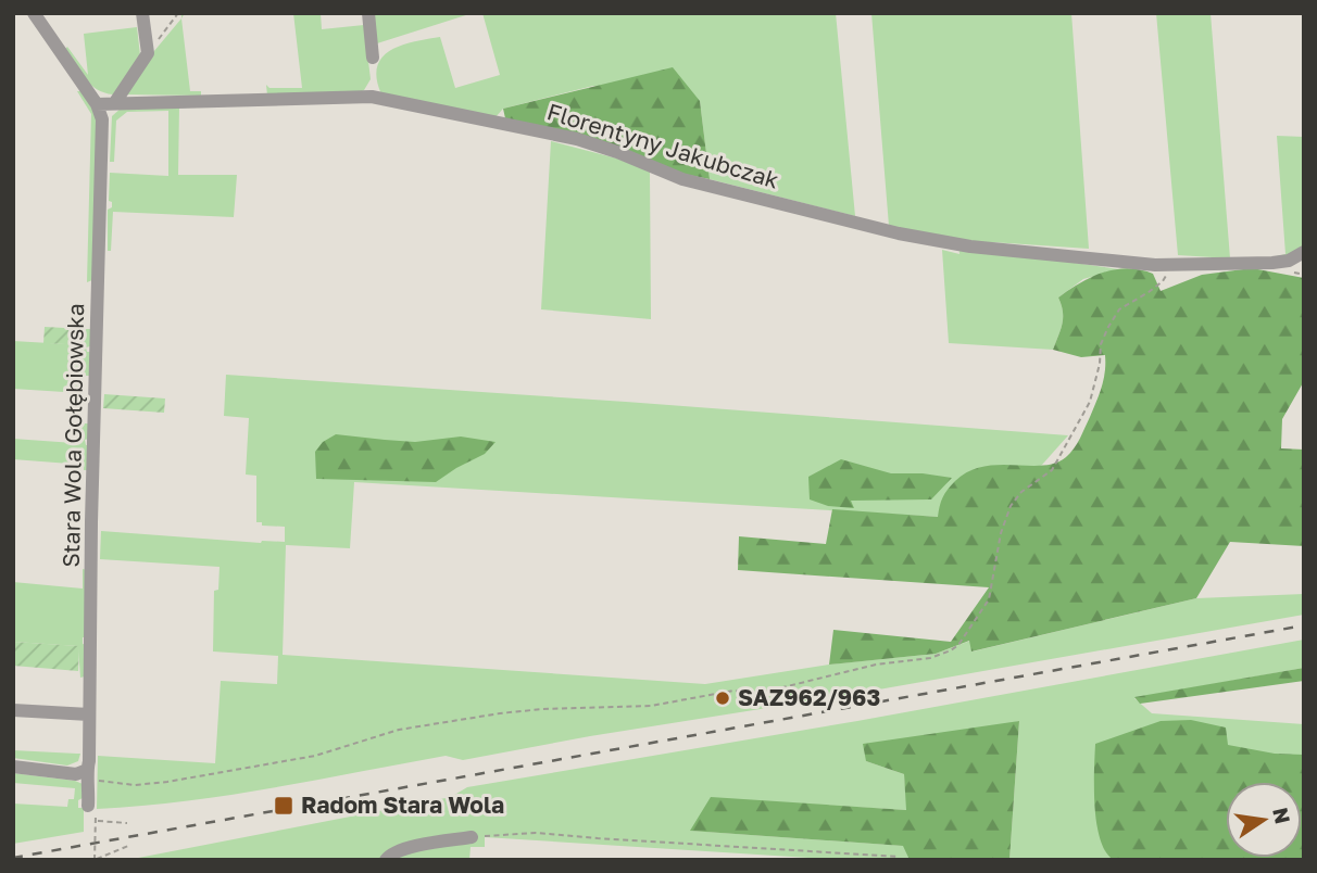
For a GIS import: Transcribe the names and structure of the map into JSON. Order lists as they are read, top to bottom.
{
  "streets": {
    "street": ["Florentyny Jakubczak", "Stara Wola Gołębiowska"]
  },
  "crossings": [
    ["Florentyny Jakubczak", "Stara Wola Gołębiowska"]
  ],
  "places": {
    "other": ["SAZ962/963"],
    "transit": ["Radom Stara Wola"]
  },
  "north": "right"
}
